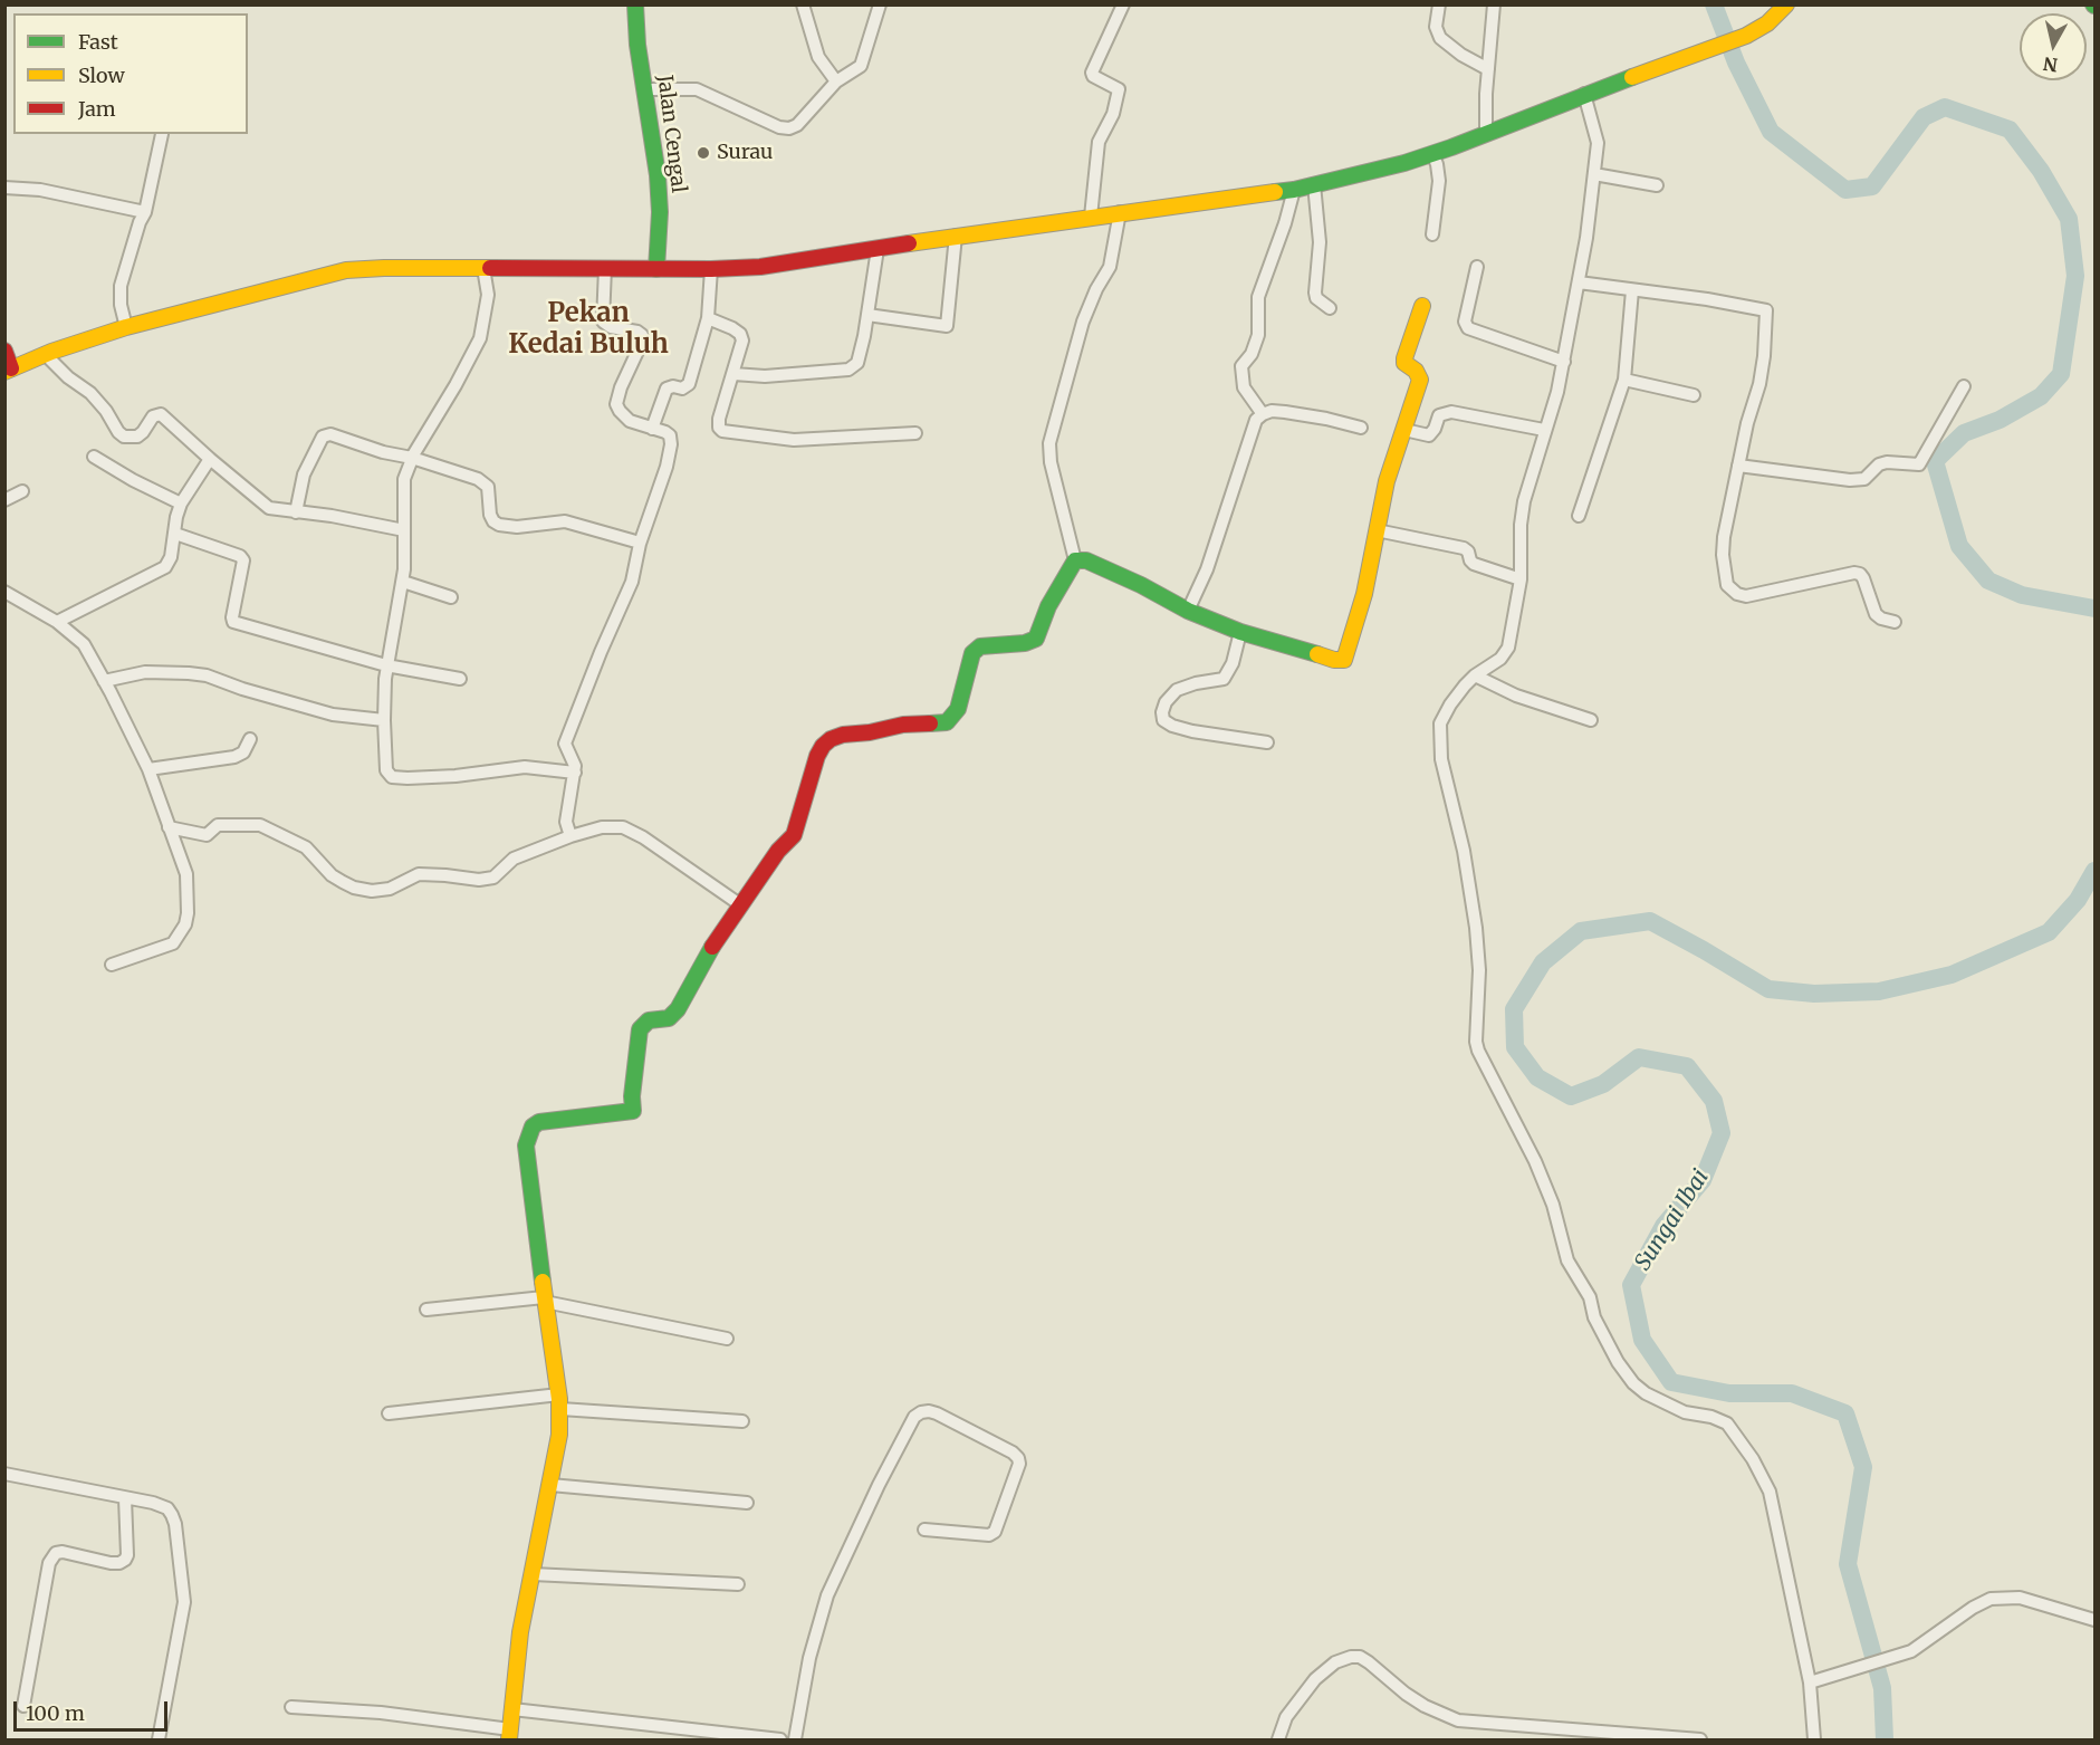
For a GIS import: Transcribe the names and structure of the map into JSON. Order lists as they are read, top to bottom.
{
  "streets": {
    "street": ["Jalan Cengal"]
  },
  "districts": ["Pekan Kedai Buluh"],
  "water": ["Sungai Ibai"],
  "places": ["Surau"],
  "legend": ["Fast", "Slow", "Jam"],
  "scale_bar": "100 m",
  "north": "bottom"
}
